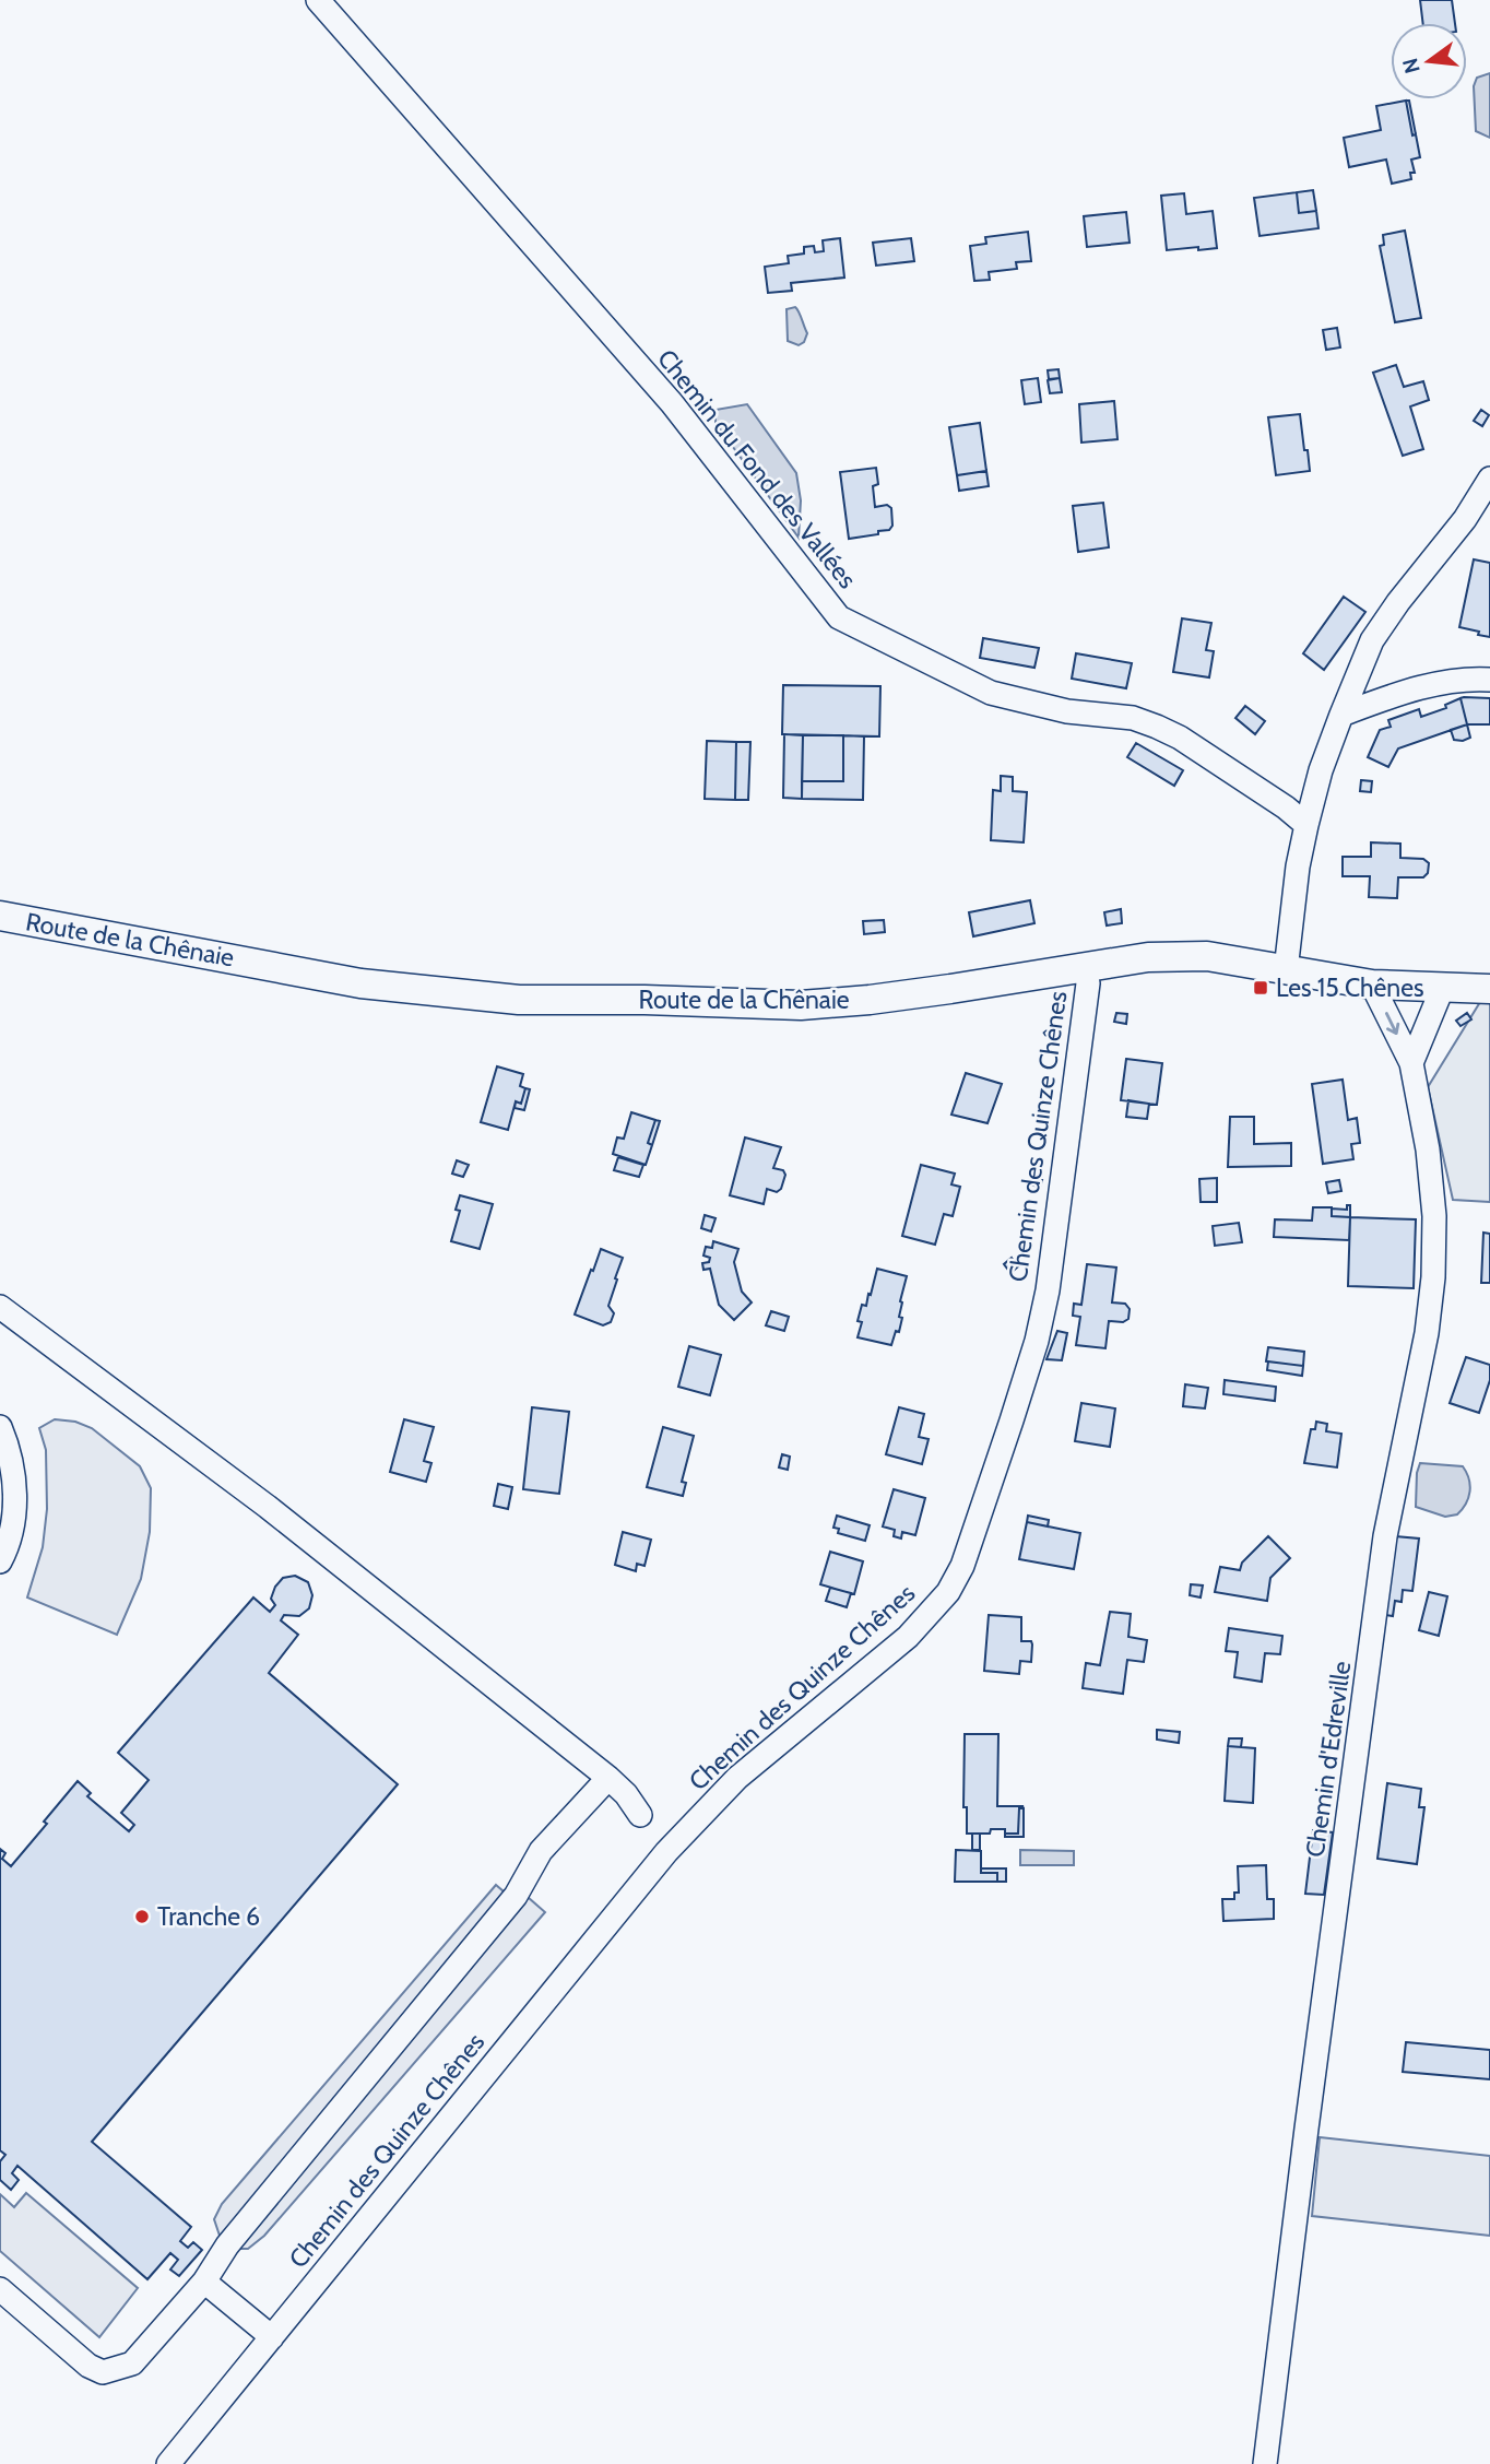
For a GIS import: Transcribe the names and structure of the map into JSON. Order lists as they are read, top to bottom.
{
  "streets": {
    "street": [
      "Chemin du Fond des Vallées",
      "Route de la Chênaie",
      "Chemin des Quinze Chênes",
      "Chemin d'Edreville"
    ]
  },
  "crossings": [
    ["Route de la Chênaie", "Chemin des Quinze Chênes"],
    ["Route de la Chênaie", "Chemin d'Edreville"]
  ],
  "places": {
    "transit": ["Les 15 Chênes"],
    "other": ["Tranche 6"]
  },
  "north": "left"
}
